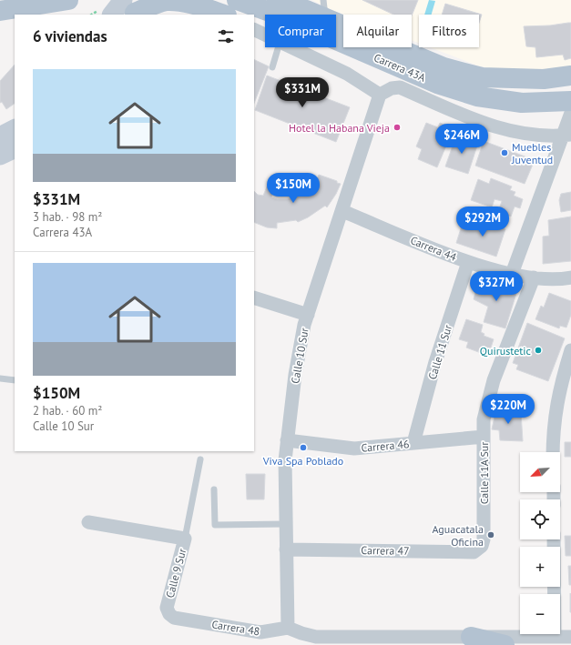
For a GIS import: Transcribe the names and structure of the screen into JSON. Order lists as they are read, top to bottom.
{
  "streets": {
    "main road": ["Carrera 43A"],
    "street": [
      "Carrera 44",
      "Calle 11 Sur",
      "Calle 10 Sur",
      "Carrera 46",
      "Calle 11A Sur",
      "Carrera 47",
      "Calle 9 Sur",
      "Carrera 48"
    ]
  },
  "crossings": [
    ["Carrera 43A", "Calle 10 Sur"],
    ["Carrera 44", "Calle 11 Sur"],
    ["Carrera 44", "Calle 10 Sur"],
    ["Carrera 44", "Calle 11A Sur"],
    ["Calle 11 Sur", "Carrera 46"],
    ["Calle 10 Sur", "Carrera 46"],
    ["Calle 10 Sur", "Carrera 47"],
    ["Calle 10 Sur", "Carrera 48"],
    ["Carrera 46", "Calle 11A Sur"],
    ["Calle 11A Sur", "Carrera 47"],
    ["Calle 9 Sur", "Carrera 48"]
  ],
  "places": [
    "Hotel la Habana Vieja",
    "Muebles Juventud",
    "Quirustetic",
    "Viva Spa Poblado",
    "Aguacatala Oficina"
  ],
  "north": "bottom left",
  "page": {
    "chip": ["Comprar", "Alquilar", "Filtros"],
    "heading": "6 viviendas",
    "list": [
      {
        "name": "$331M",
        "note": "3 hab. · 98 m² · Carrera 43A"
      },
      {
        "name": "$150M",
        "note": "2 hab. · 60 m² · Calle 10 Sur"
      }
    ],
    "price": [
      "$331M",
      "$246M",
      "$150M",
      "$292M",
      "$327M",
      "$220M"
    ],
    "map_buttons": ["+", "−"]
  }
}
